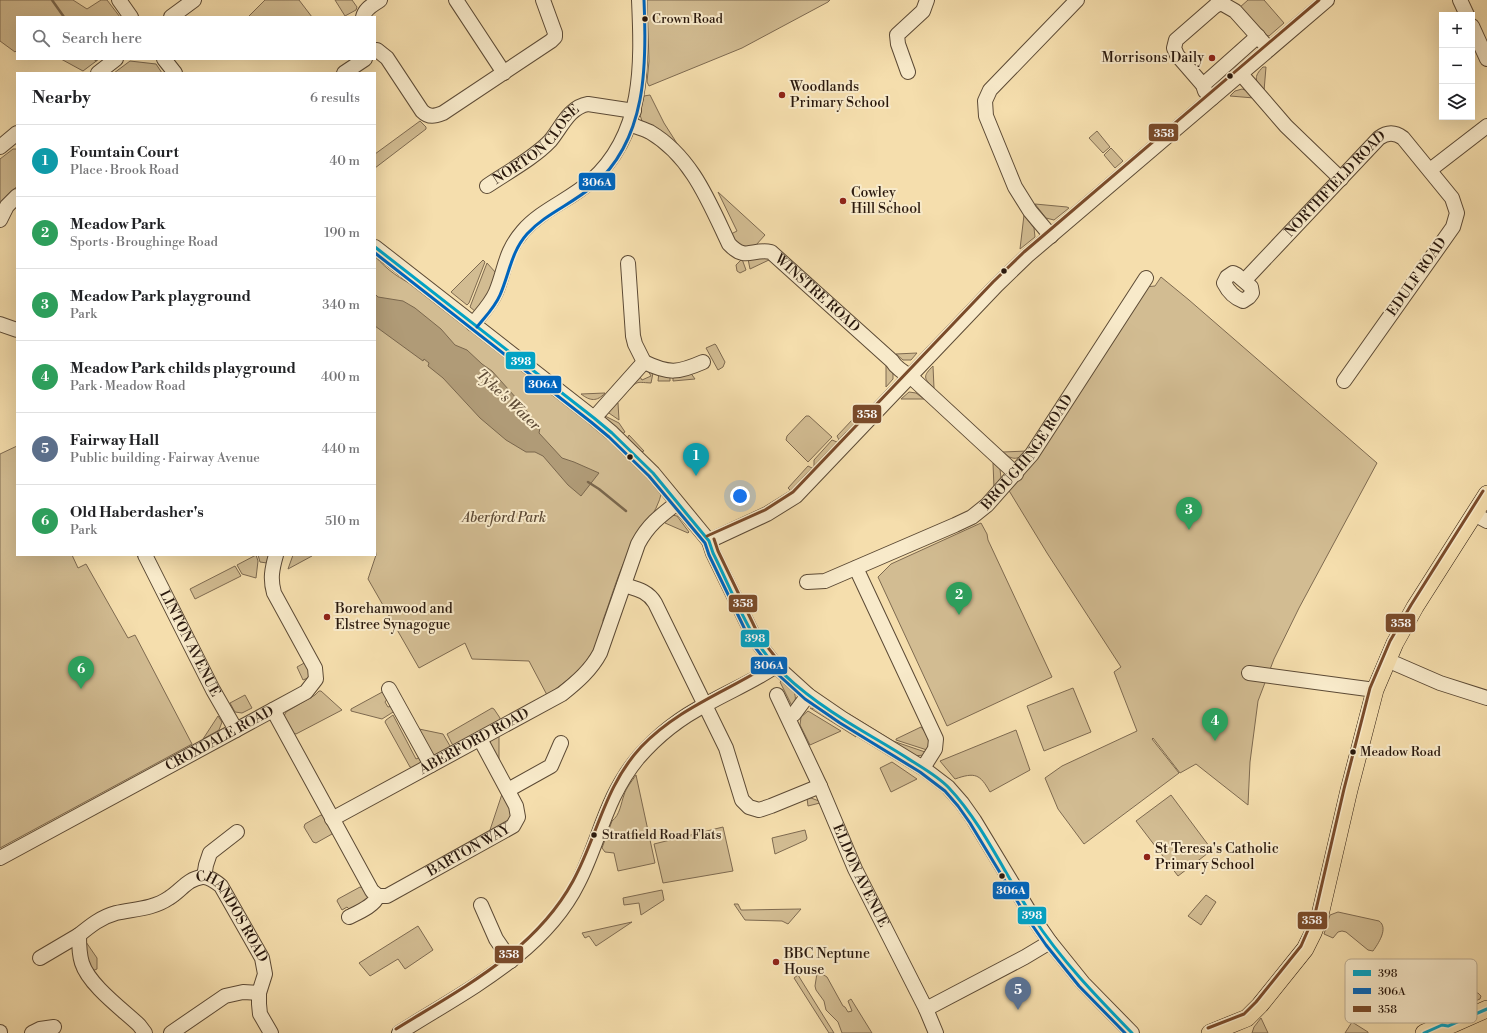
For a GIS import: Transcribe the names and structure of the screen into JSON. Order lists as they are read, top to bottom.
{
  "streets": {
    "street": [
      "NORTON CLOSE",
      "NORTHFIELD ROAD",
      "EDULF ROAD",
      "WINSTRE ROAD",
      "BROUGHINGE ROAD",
      "LINTON AVENUE",
      "CROXDALE ROAD",
      "ABERFORD ROAD",
      "BARTON WAY",
      "ELDON AVENUE",
      "CHANDOS ROAD"
    ]
  },
  "crossings": [
    ["NORTON CLOSE", "WINSTRE ROAD"],
    ["NORTHFIELD ROAD", "EDULF ROAD"],
    ["WINSTRE ROAD", "BROUGHINGE ROAD"],
    ["LINTON AVENUE", "CROXDALE ROAD"],
    ["ABERFORD ROAD", "BARTON WAY"]
  ],
  "water": ["Tyke's Water"],
  "parks": ["Aberford Park"],
  "places": [
    "Crown Road",
    "Morrisons Daily",
    "Woodlands Primary School",
    "Cowley Hill School",
    "Borehamwood and Elstree Synagogue",
    "Meadow Road",
    "Stratfield Road Flats",
    "St Teresa's Catholic Primary School",
    "BBC Neptune House"
  ],
  "lines": ["transit line 306A", "transit line 358", "transit line 398"],
  "legend": ["398", "306A", "358"],
  "page": {
    "map_buttons": ["+", "−"],
    "search": "Search here",
    "heading": ["Nearby", "6 results"],
    "list": [
      {
        "mark": "1",
        "name": "Fountain Court",
        "note": "Place · Brook Road",
        "value": "40 m"
      },
      {
        "mark": "2",
        "name": "Meadow Park",
        "note": "Sports · Broughinge Road",
        "value": "190 m"
      },
      {
        "mark": "3",
        "name": "Meadow Park playground",
        "note": "Park",
        "value": "340 m"
      },
      {
        "mark": "4",
        "name": "Meadow Park childs playground",
        "note": "Park · Meadow Road",
        "value": "400 m"
      },
      {
        "mark": "5",
        "name": "Fairway Hall",
        "note": "Public building · Fairway Avenue",
        "value": "440 m"
      },
      {
        "mark": "6",
        "name": "Old Haberdasher's",
        "note": "Park",
        "value": "510 m"
      }
    ],
    "pins": [
      "1",
      "3",
      "2",
      "6",
      "4",
      "5"
    ]
  }
}
